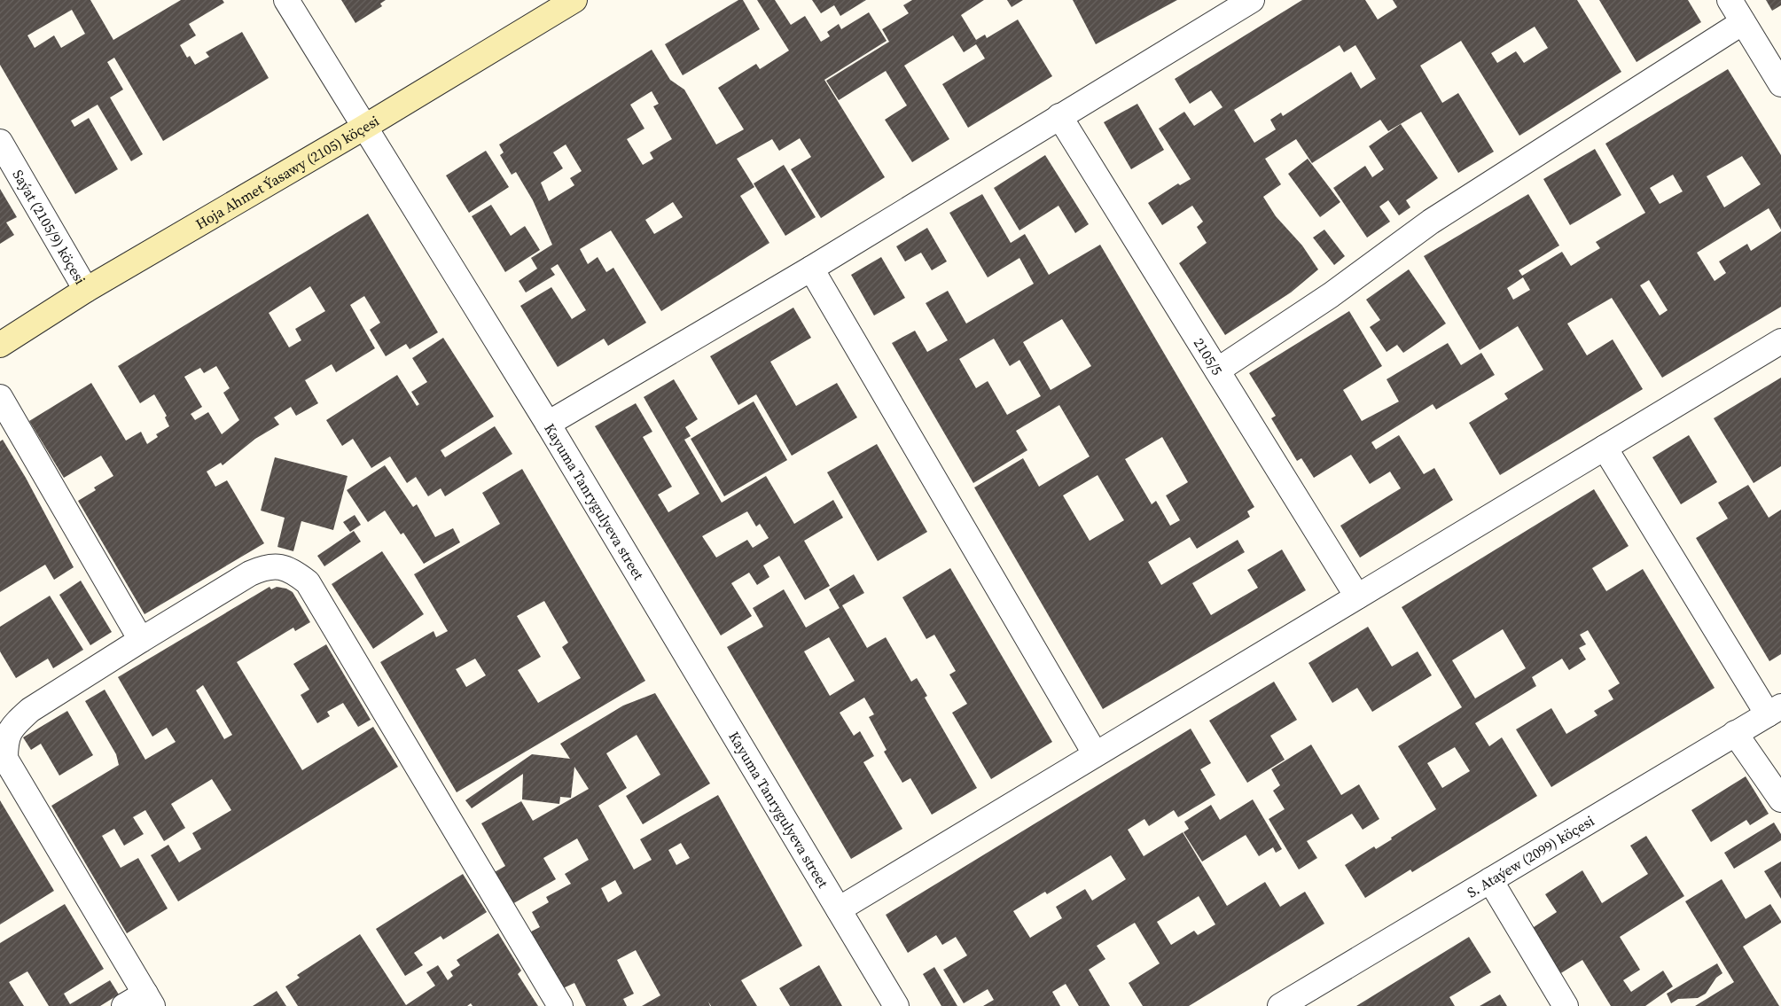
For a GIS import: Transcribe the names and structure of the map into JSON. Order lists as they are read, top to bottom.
{
  "streets": {
    "street": [
      "Hoja Ahmet Ýasawy (2105) köçesi",
      "Saýat (2105/9) köçesi",
      "2105/5",
      "Kayuma Tanrygulyeva street",
      "S. Ataýew (2099) köçesi"
    ]
  },
  "crossings": [
    ["Hoja Ahmet Ýasawy (2105) köçesi", "Saýat (2105/9) köçesi"],
    ["Hoja Ahmet Ýasawy (2105) köçesi", "Kayuma Tanrygulyeva street"]
  ]
}
